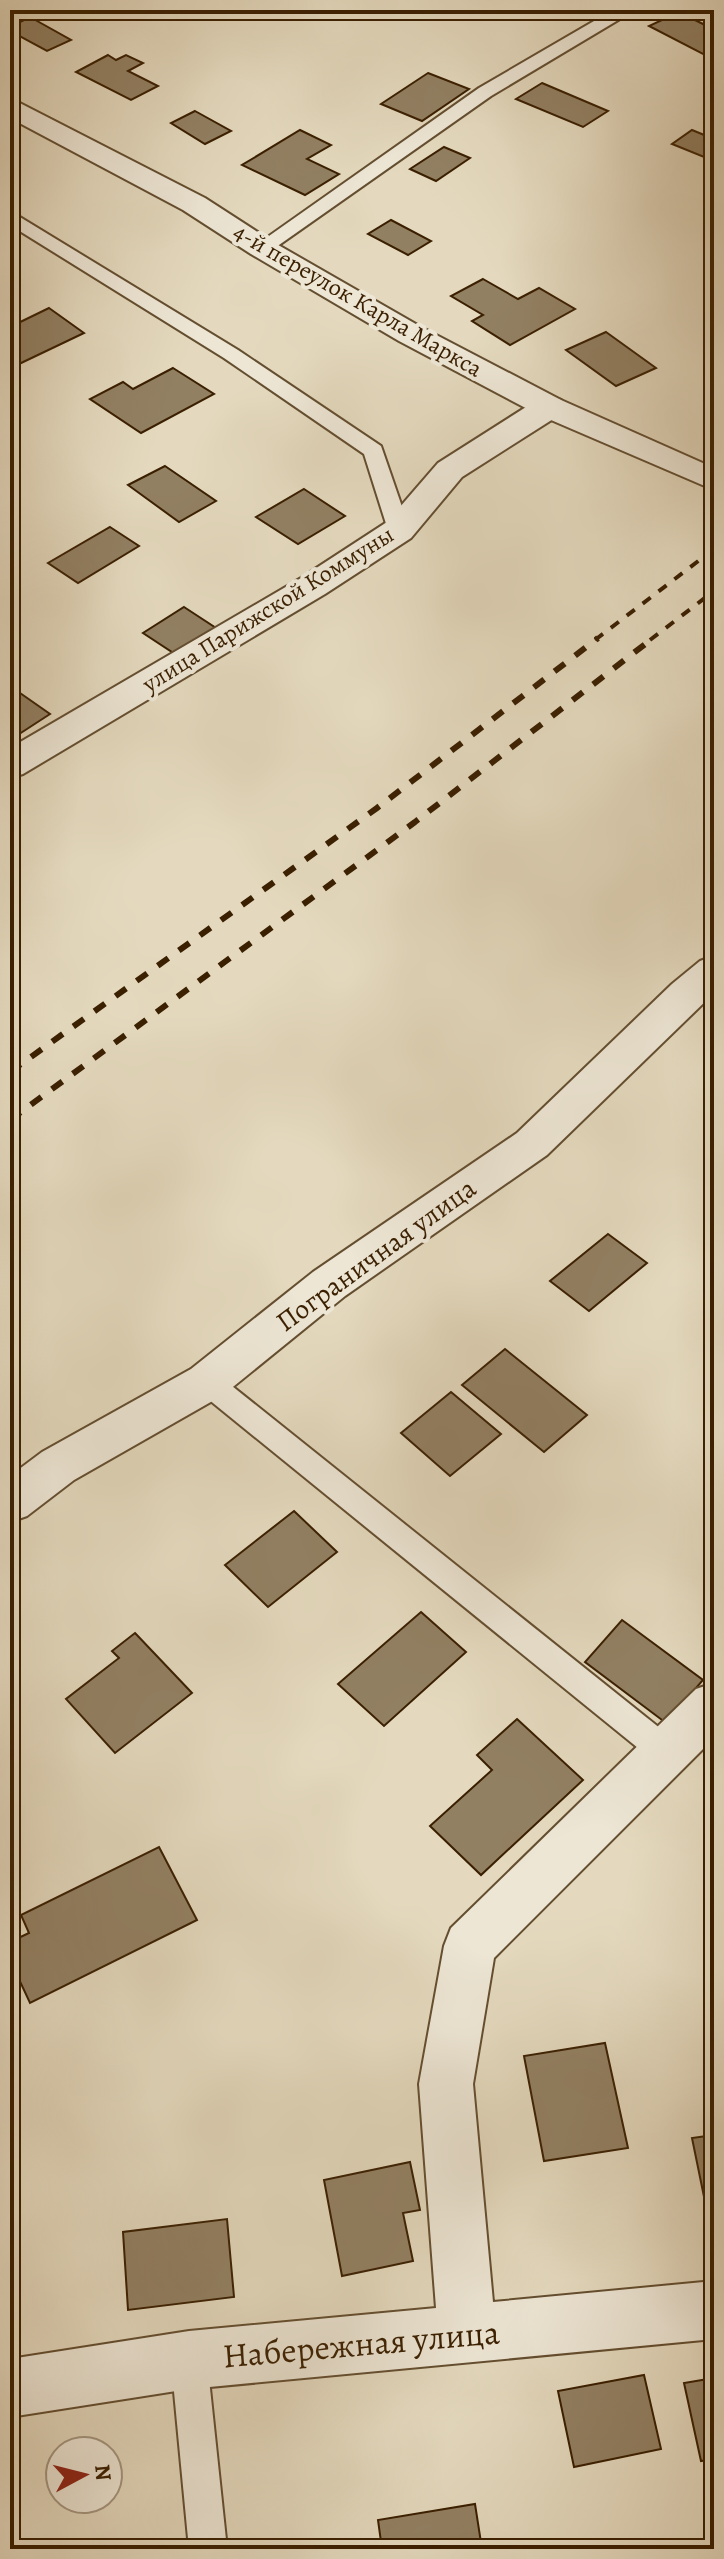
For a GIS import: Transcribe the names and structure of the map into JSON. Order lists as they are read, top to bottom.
{
  "streets": {
    "street": [
      "4-й переулок Карла Маркса",
      "улица Парижской Коммуны",
      "Пограничная улица",
      "Набережная улица"
    ]
  },
  "crossings": [
    ["4-й переулок Карла Маркса", "улица Парижской Коммуны"]
  ],
  "north": "right"
}
